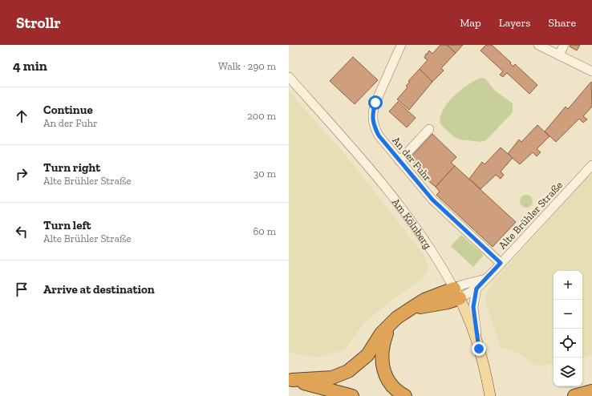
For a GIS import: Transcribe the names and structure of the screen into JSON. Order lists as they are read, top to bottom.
{
  "streets": {
    "main road": ["Am Kölnberg"],
    "street": ["An der Fuhr", "Alte Brühler Straße"]
  },
  "crossings": [
    ["An der Fuhr", "Alte Brühler Straße"],
    ["Alte Brühler Straße", "Am Kölnberg"]
  ],
  "page": {
    "header": "Strollr",
    "nav": ["Map", "Layers", "Share"],
    "heading": ["4 min", "Walk · 290 m"],
    "list": [
      ["Continue", "An der Fuhr", "200 m"],
      ["Turn right", "Alte Brühler Straße", "30 m"],
      ["Turn left", "Alte Brühler Straße", "60 m"],
      "Arrive at destination"
    ],
    "map_buttons": ["+", "−"]
  }
}
